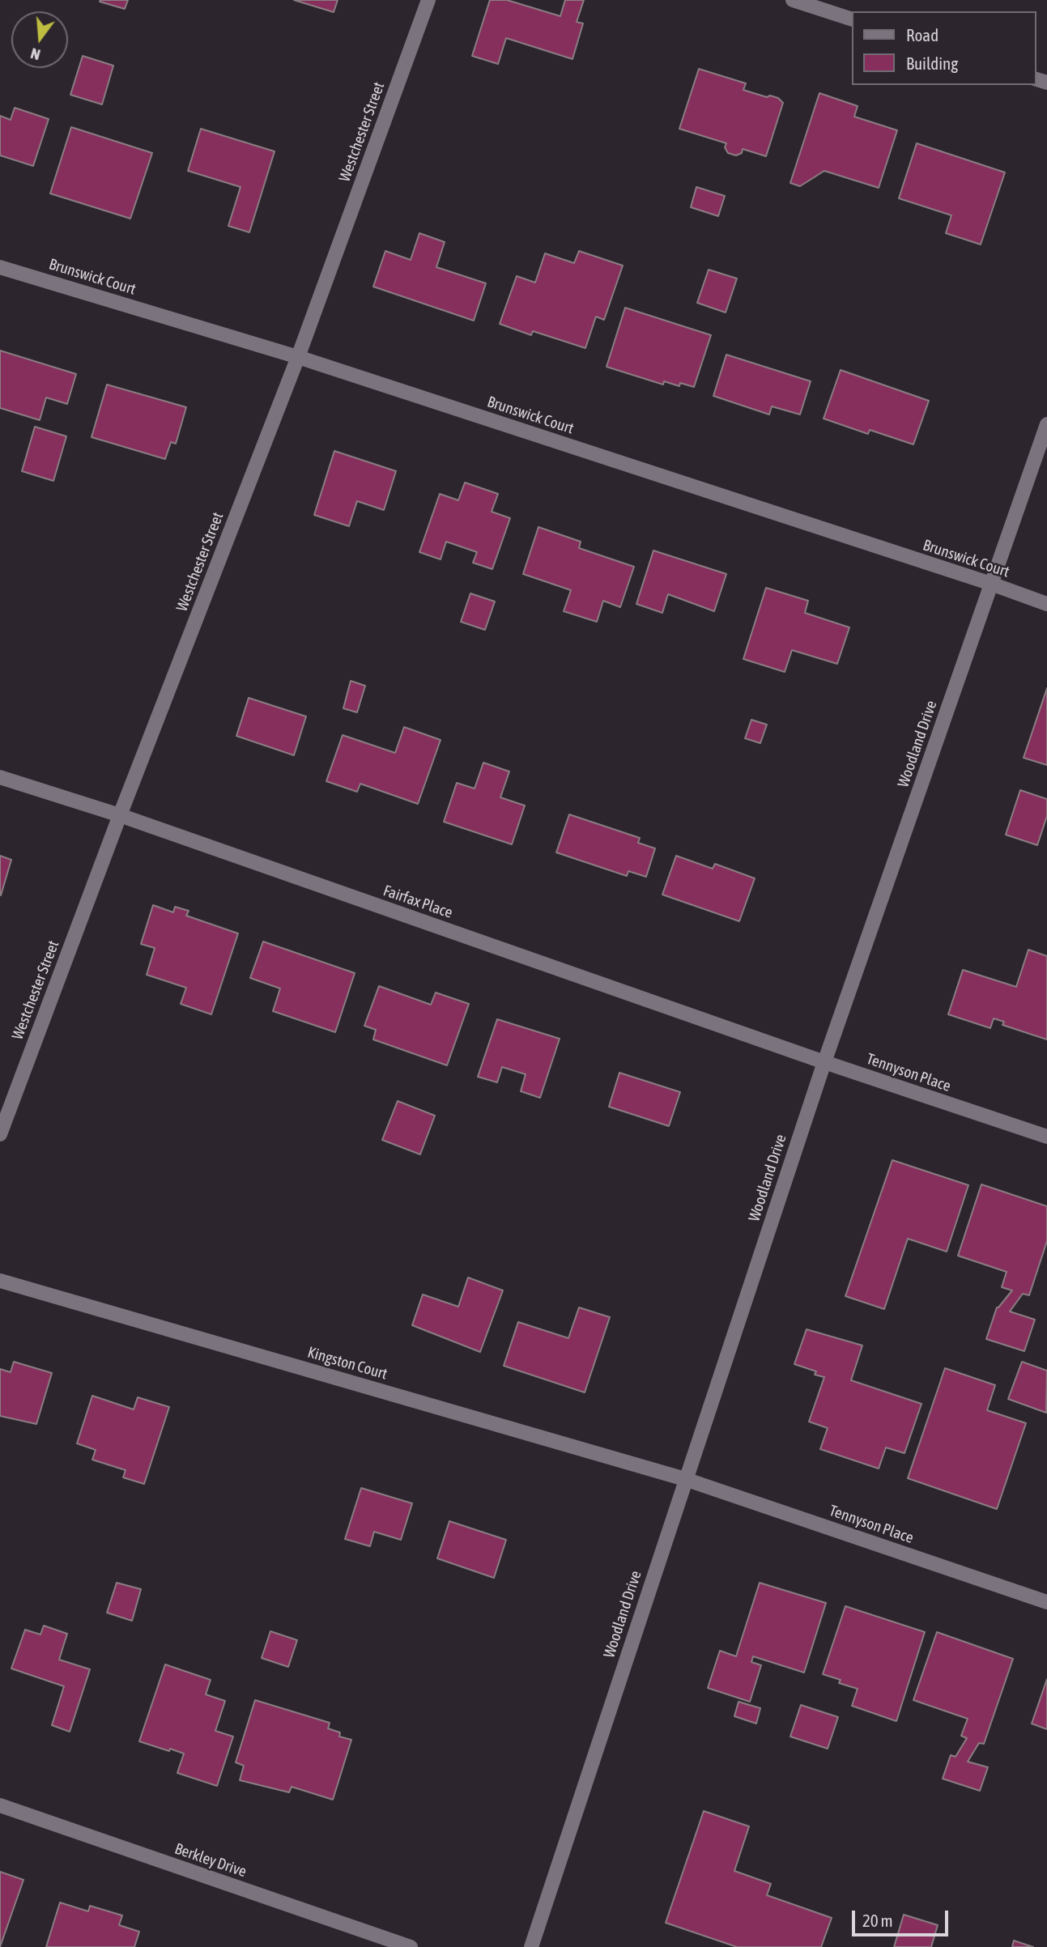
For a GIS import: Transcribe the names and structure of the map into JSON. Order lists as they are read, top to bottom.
{
  "streets": {
    "street": [
      "Westchester Street",
      "Brunswick Court",
      "Woodland Drive",
      "Fairfax Place",
      "Tennyson Place",
      "Kingston Court",
      "Berkley Drive"
    ]
  },
  "crossings": [
    ["Westchester Street", "Brunswick Court"],
    ["Westchester Street", "Fairfax Place"],
    ["Brunswick Court", "Woodland Drive"],
    ["Woodland Drive", "Fairfax Place"],
    ["Woodland Drive", "Tennyson Place"],
    ["Woodland Drive", "Kingston Court"],
    ["Fairfax Place", "Tennyson Place"],
    ["Tennyson Place", "Kingston Court"]
  ],
  "legend": ["Road", "Building"],
  "scale_bar": "20 m",
  "north": "bottom"
}
